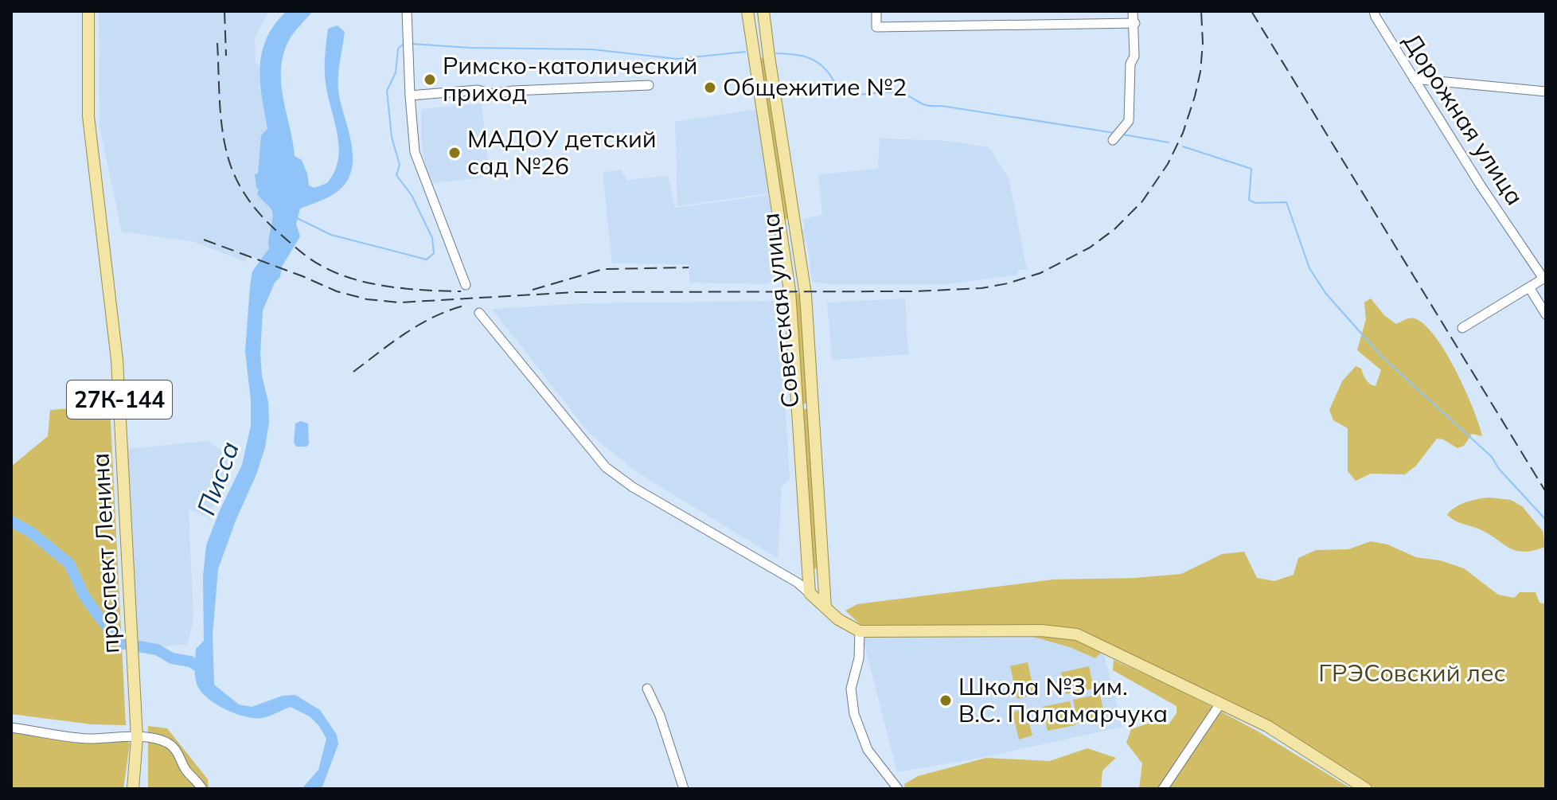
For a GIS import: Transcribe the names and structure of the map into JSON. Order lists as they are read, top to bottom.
{
  "streets": {
    "main road": ["Советская улица", "27К-144", "проспект Ленина"],
    "street": ["Дорожная улица"]
  },
  "water": ["Писса"],
  "parks": ["ГРЭСовский лес"],
  "places": [
    "Римско-католический приход",
    "Общежитие №2",
    "МАДОУ детский сад №26",
    "Школа №3 им. В.С. Паламарчука"
  ]
}
